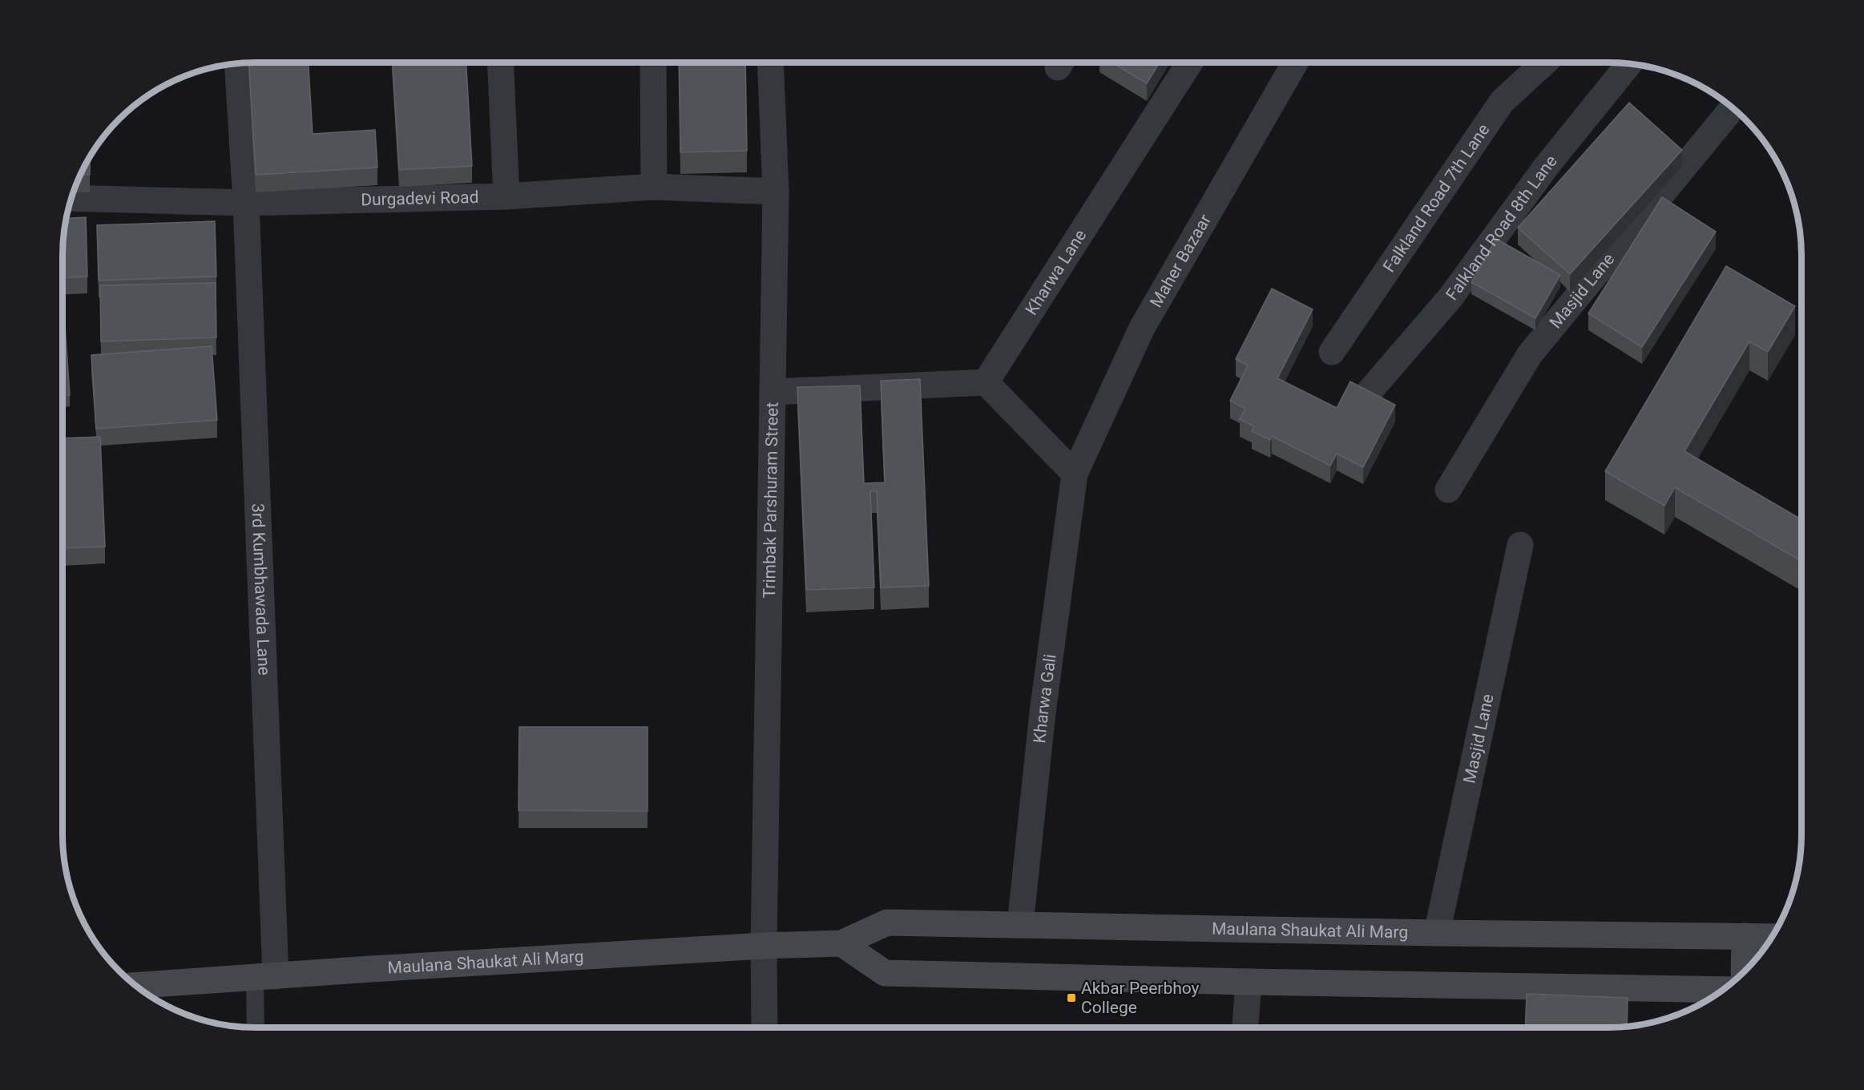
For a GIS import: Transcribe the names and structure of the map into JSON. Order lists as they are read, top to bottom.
{
  "streets": {
    "main road": ["Maulana Shaukat Ali Marg"],
    "street": [
      "Falkland Road 7th Lane",
      "Durgadevi Road",
      "Falkland Road 8th Lane",
      "Maher Bazaar",
      "Kharwa Lane",
      "Masjid Lane",
      "Trimbak Parshuram Street",
      "3rd Kumbhawada Lane",
      "Kharwa Gali"
    ]
  },
  "crossings": [
    ["Durgadevi Road", "Trimbak Parshuram Street"],
    ["Durgadevi Road", "3rd Kumbhawada Lane"],
    ["Maher Bazaar", "Kharwa Gali"],
    ["Masjid Lane", "Maulana Shaukat Ali Marg"],
    ["Trimbak Parshuram Street", "Maulana Shaukat Ali Marg"],
    ["3rd Kumbhawada Lane", "Maulana Shaukat Ali Marg"],
    ["Kharwa Gali", "Maulana Shaukat Ali Marg"]
  ],
  "places": {
    "transit": ["Akbar Peerbhoy College"]
  }
}
